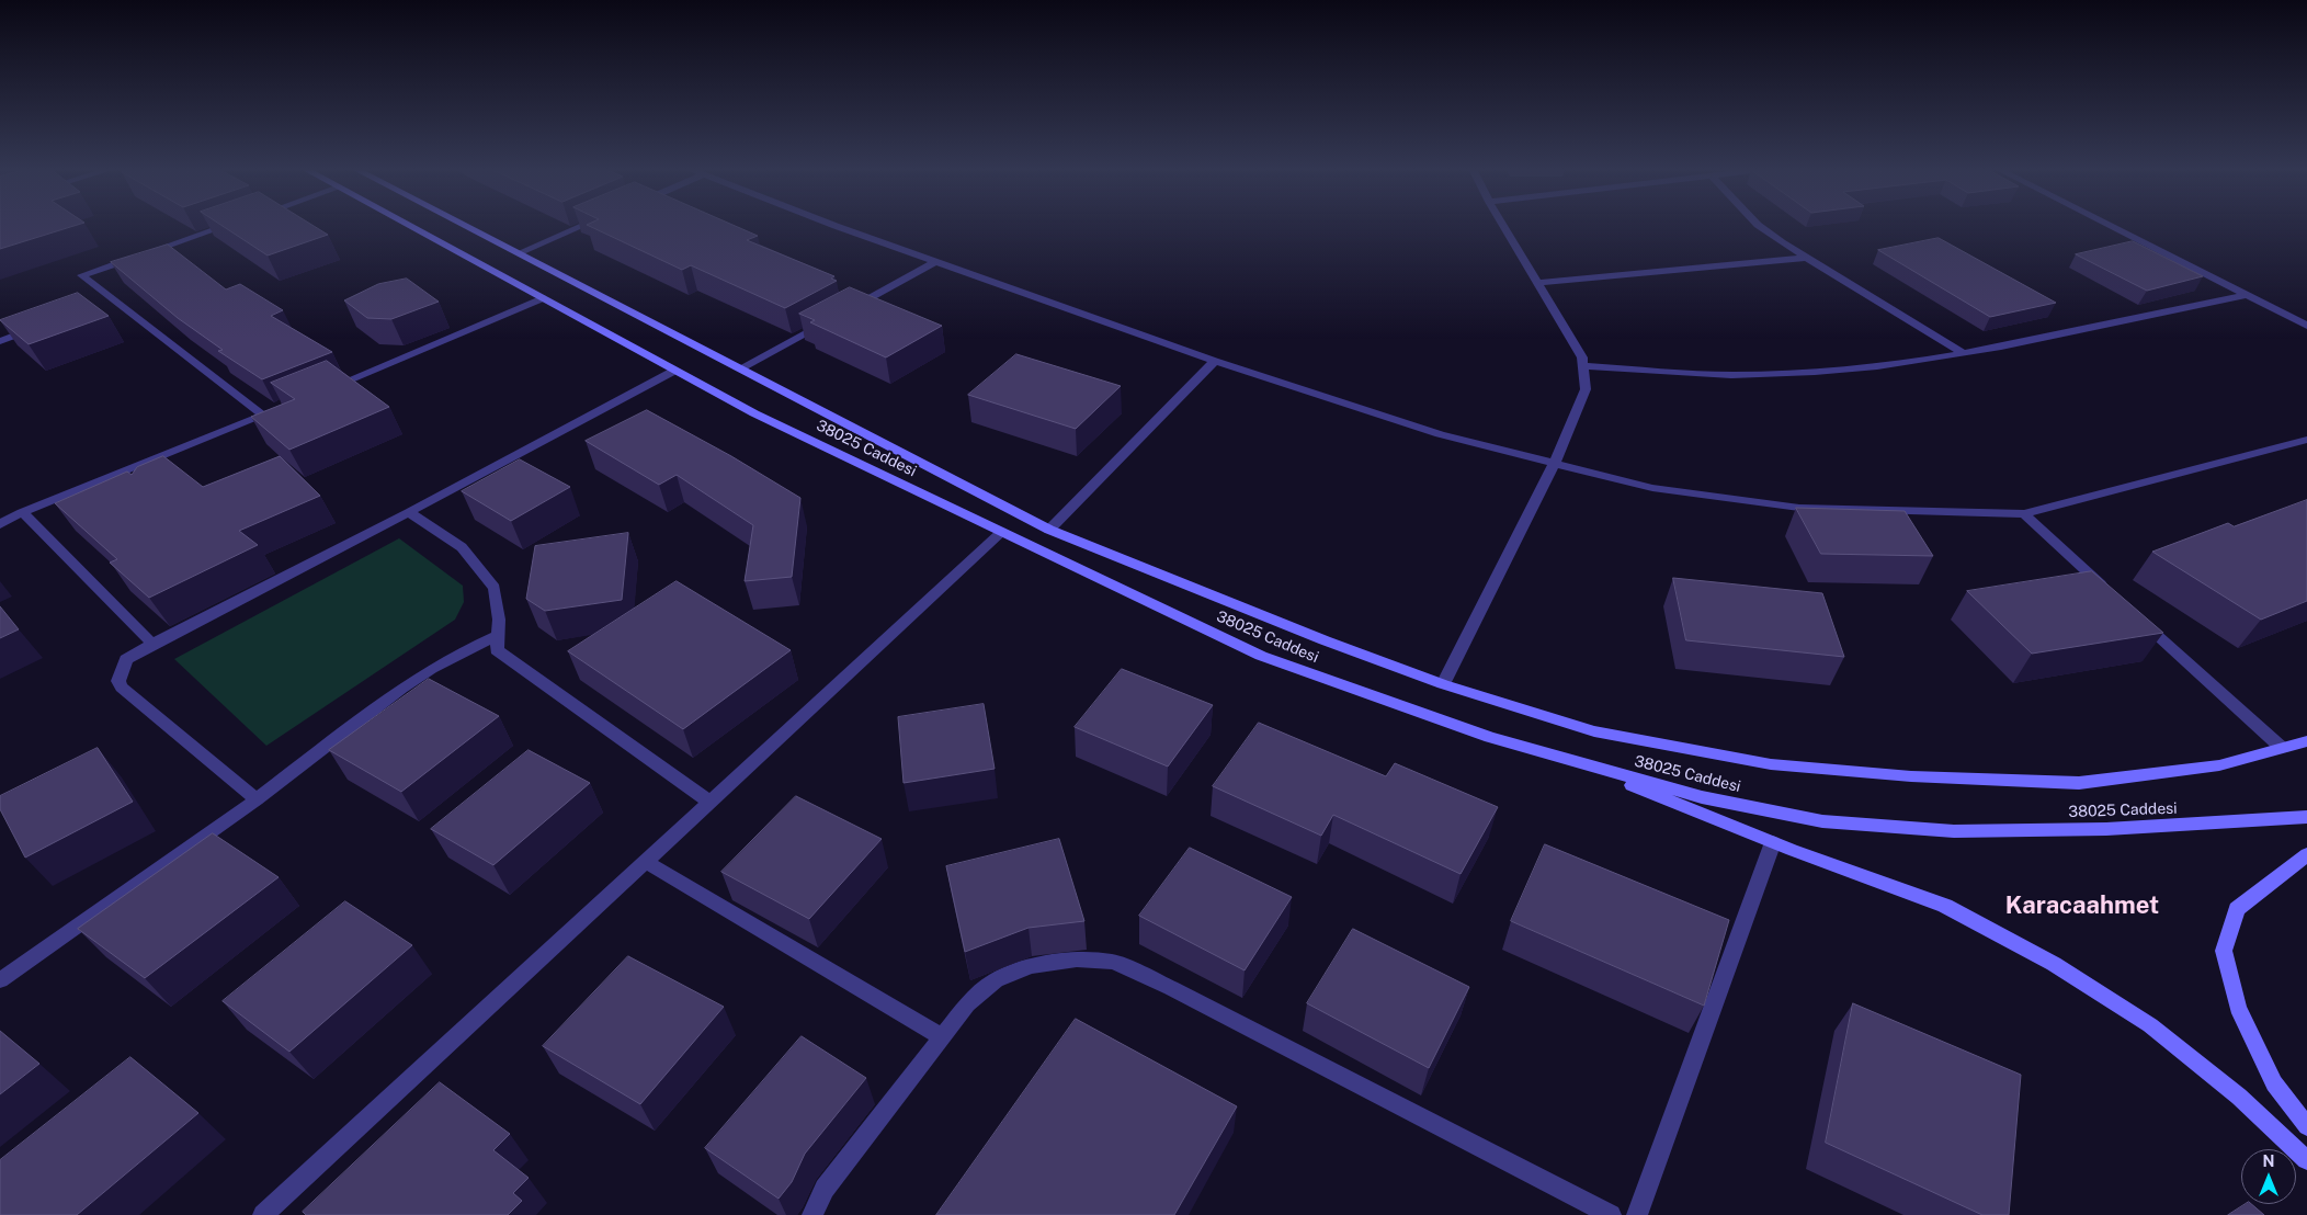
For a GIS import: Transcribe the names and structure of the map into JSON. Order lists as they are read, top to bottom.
{
  "streets": {
    "main road": ["38025 Caddesi"]
  },
  "districts": ["Karacaahmet"],
  "north": "top"
}
